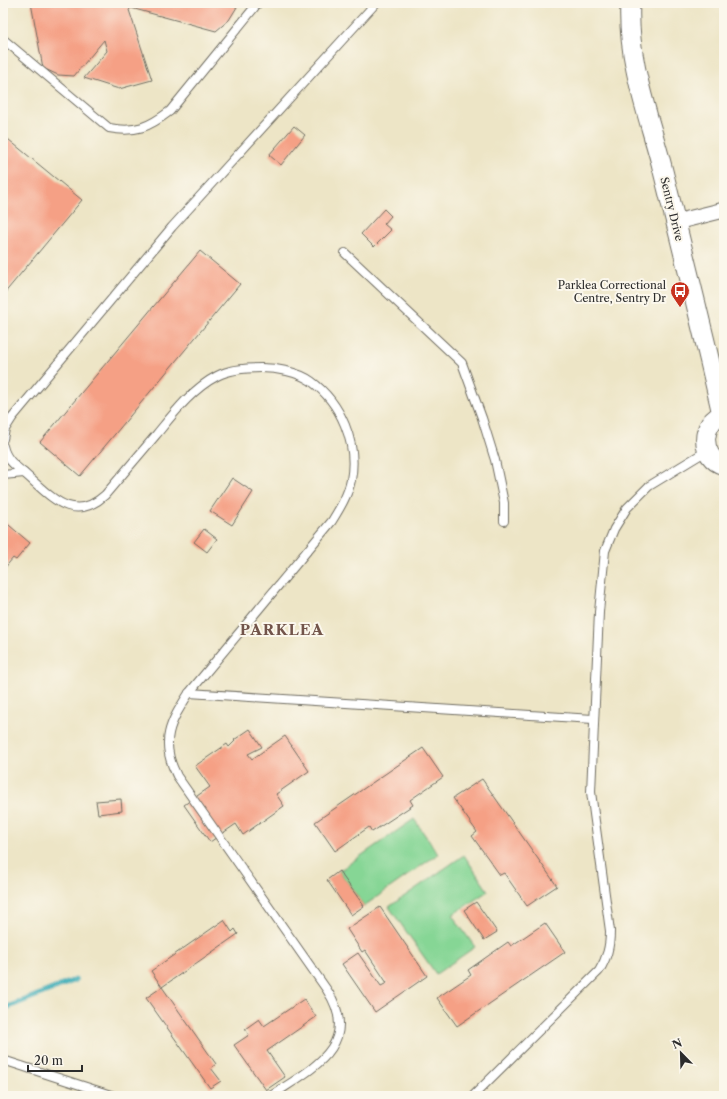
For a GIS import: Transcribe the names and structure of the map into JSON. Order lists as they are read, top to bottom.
{
  "streets": {
    "street": ["Sentry Drive"]
  },
  "districts": ["PARKLEA"],
  "places": {
    "bus stop": ["Parklea Correctional Centre, Sentry Dr"]
  },
  "scale_bar": "20 m",
  "north": "top left"
}
